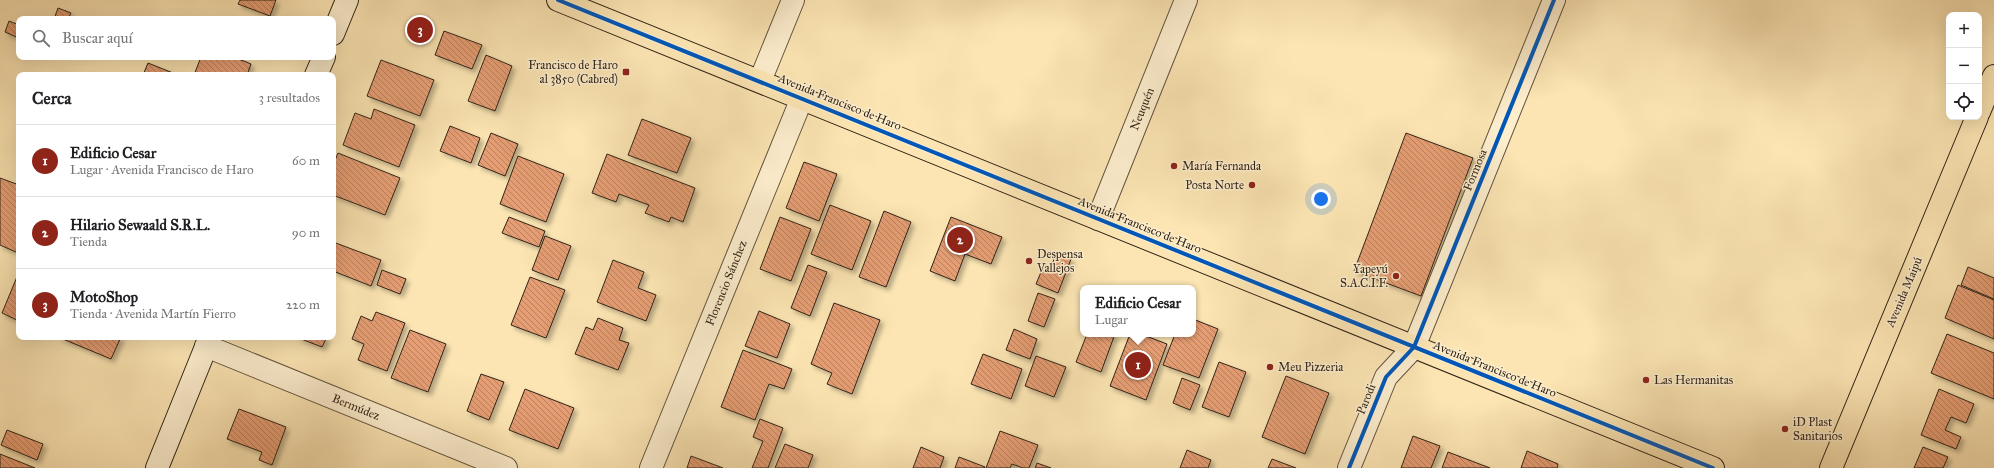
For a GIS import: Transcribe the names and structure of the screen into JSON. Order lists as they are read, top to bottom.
{
  "streets": {
    "main road": ["Avenida Francisco de Haro", "Avenida Maipú"],
    "street": [
      "Neuquén",
      "Formosa",
      "Florencio Sánchez",
      "Parodi",
      "Bermúdez"
    ]
  },
  "crossings": [
    ["Avenida Francisco de Haro", "Neuquén"],
    ["Avenida Francisco de Haro", "Formosa"],
    ["Avenida Francisco de Haro", "Florencio Sánchez"],
    ["Avenida Francisco de Haro", "Parodi"],
    ["Formosa", "Parodi"]
  ],
  "places": {
    "transit": ["Francisco de Haro al 3850 (Cabred)"],
    "other": [
      "María Fernanda",
      "Posta Norte",
      "Despensa Vallejos",
      "Yapeyú S.A.C.I.F.",
      "Meu Pizzeria",
      "Las Hermanitas",
      "iD Plast Sanitarios"
    ]
  },
  "page": {
    "map_buttons": ["+", "−"],
    "pins": ["3", "2", "1"],
    "search": "Buscar aquí",
    "heading": ["Cerca", "3 resultados"],
    "list": [
      {
        "mark": "1",
        "name": "Edificio Cesar",
        "note": "Lugar · Avenida Francisco de Haro",
        "value": "60 m"
      },
      {
        "mark": "2",
        "name": "Hilario Sewaald S.R.L.",
        "note": "Tienda",
        "value": "90 m"
      },
      {
        "mark": "3",
        "name": "MotoShop",
        "note": "Tienda · Avenida Martín Fierro",
        "value": "220 m"
      }
    ],
    "popup": ["Edificio Cesar", "Lugar"]
  }
}
